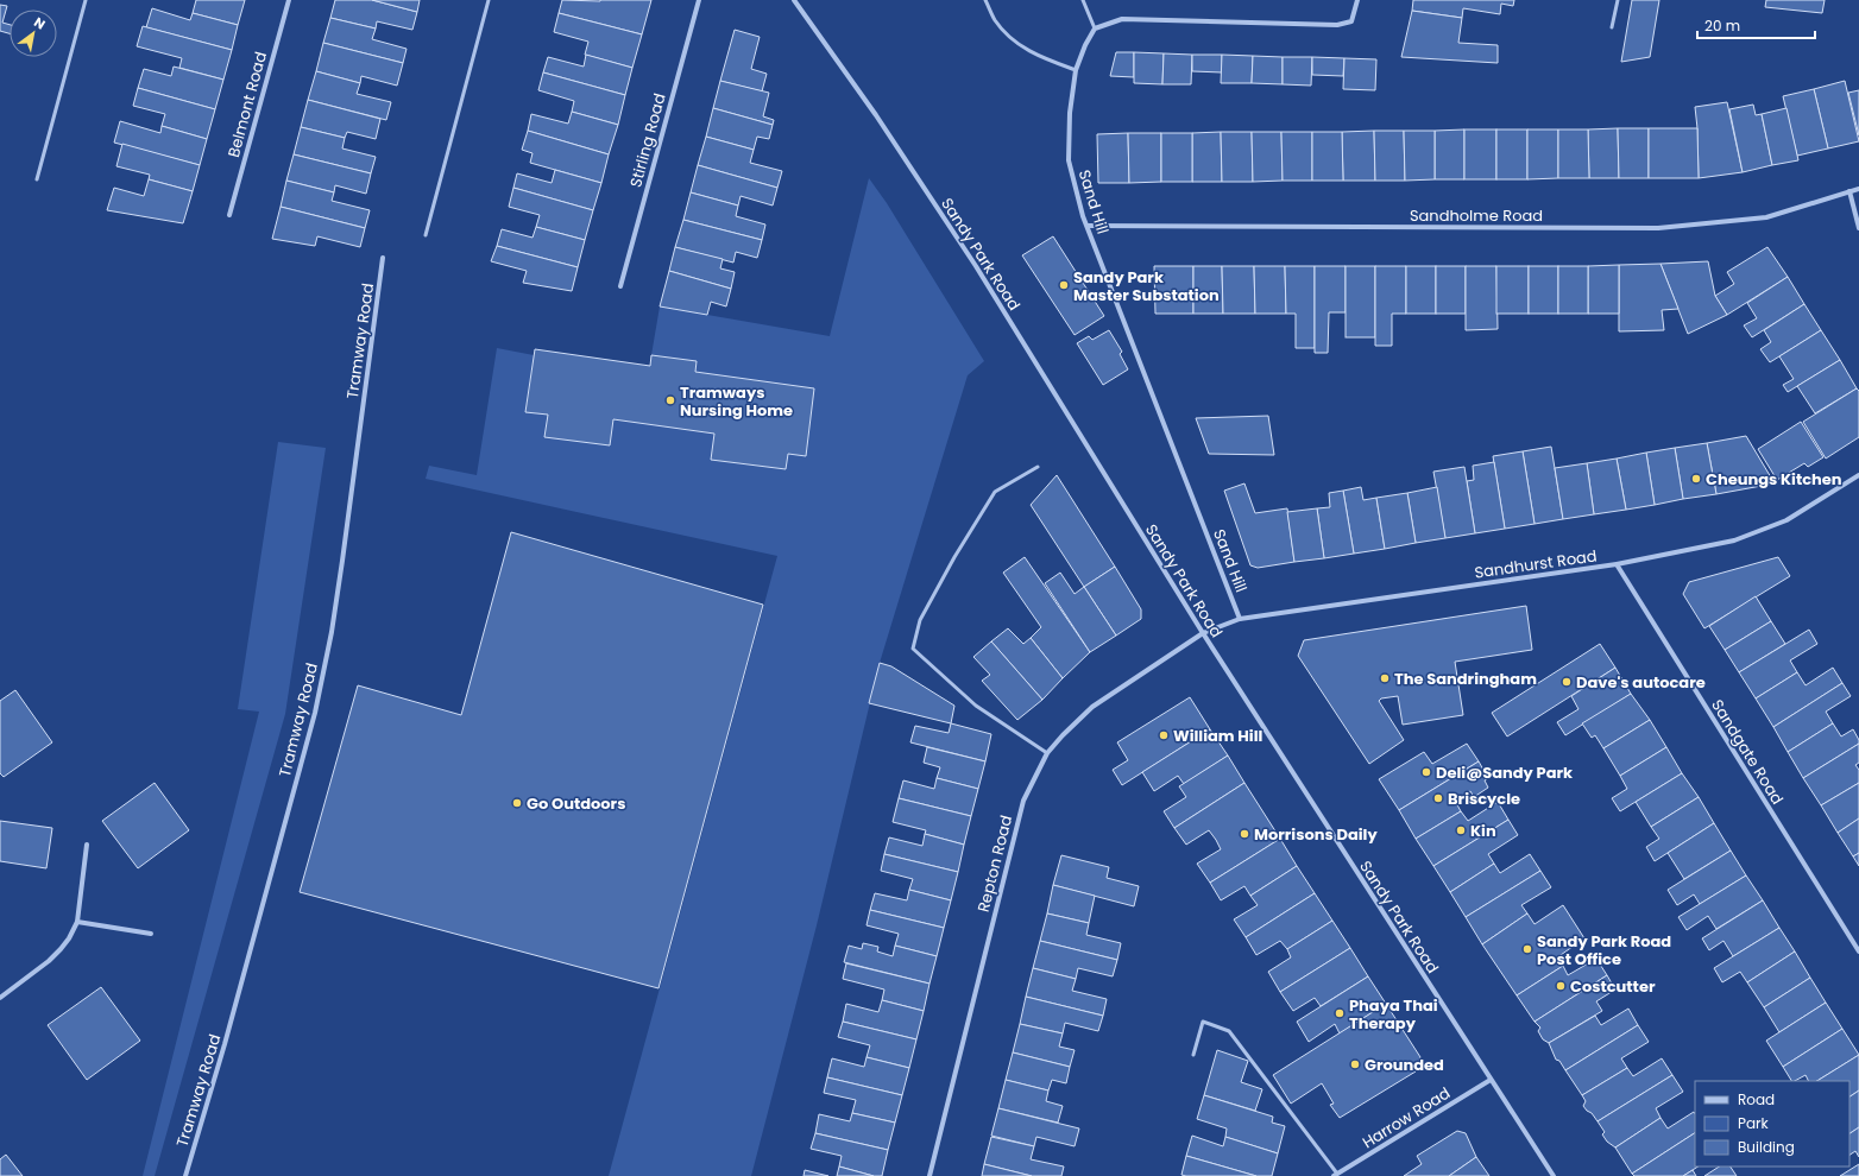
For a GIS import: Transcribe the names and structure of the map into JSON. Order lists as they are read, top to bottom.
{
  "streets": {
    "street": [
      "Belmont Road",
      "Stirling Road",
      "Sand Hill",
      "Sandholme Road",
      "Sandy Park Road",
      "Tramway Road",
      "Sandhurst Road",
      "Sandgate Road",
      "Repton Road",
      "Harrow Road"
    ]
  },
  "crossings": [
    ["Sand Hill", "Sandholme Road"],
    ["Sand Hill", "Sandhurst Road"],
    ["Sandy Park Road", "Sandhurst Road"],
    ["Sandy Park Road", "Repton Road"],
    ["Sandy Park Road", "Harrow Road"],
    ["Sandhurst Road", "Sandgate Road"],
    ["Sandhurst Road", "Repton Road"]
  ],
  "places": [
    "Sandy Park Master Substation",
    "Tramways Nursing Home",
    "Cheungs Kitchen",
    "The Sandringham",
    "Dave's autocare",
    "William Hill",
    "Deli@Sandy Park",
    "Briscycle",
    "Go Outdoors",
    "Kin",
    "Morrisons Daily",
    "Sandy Park Road Post Office",
    "Costcutter",
    "Phaya Thai Therapy",
    "Grounded"
  ],
  "legend": ["Road", "Park", "Building"],
  "scale_bar": "20 m",
  "north": "top right"
}
